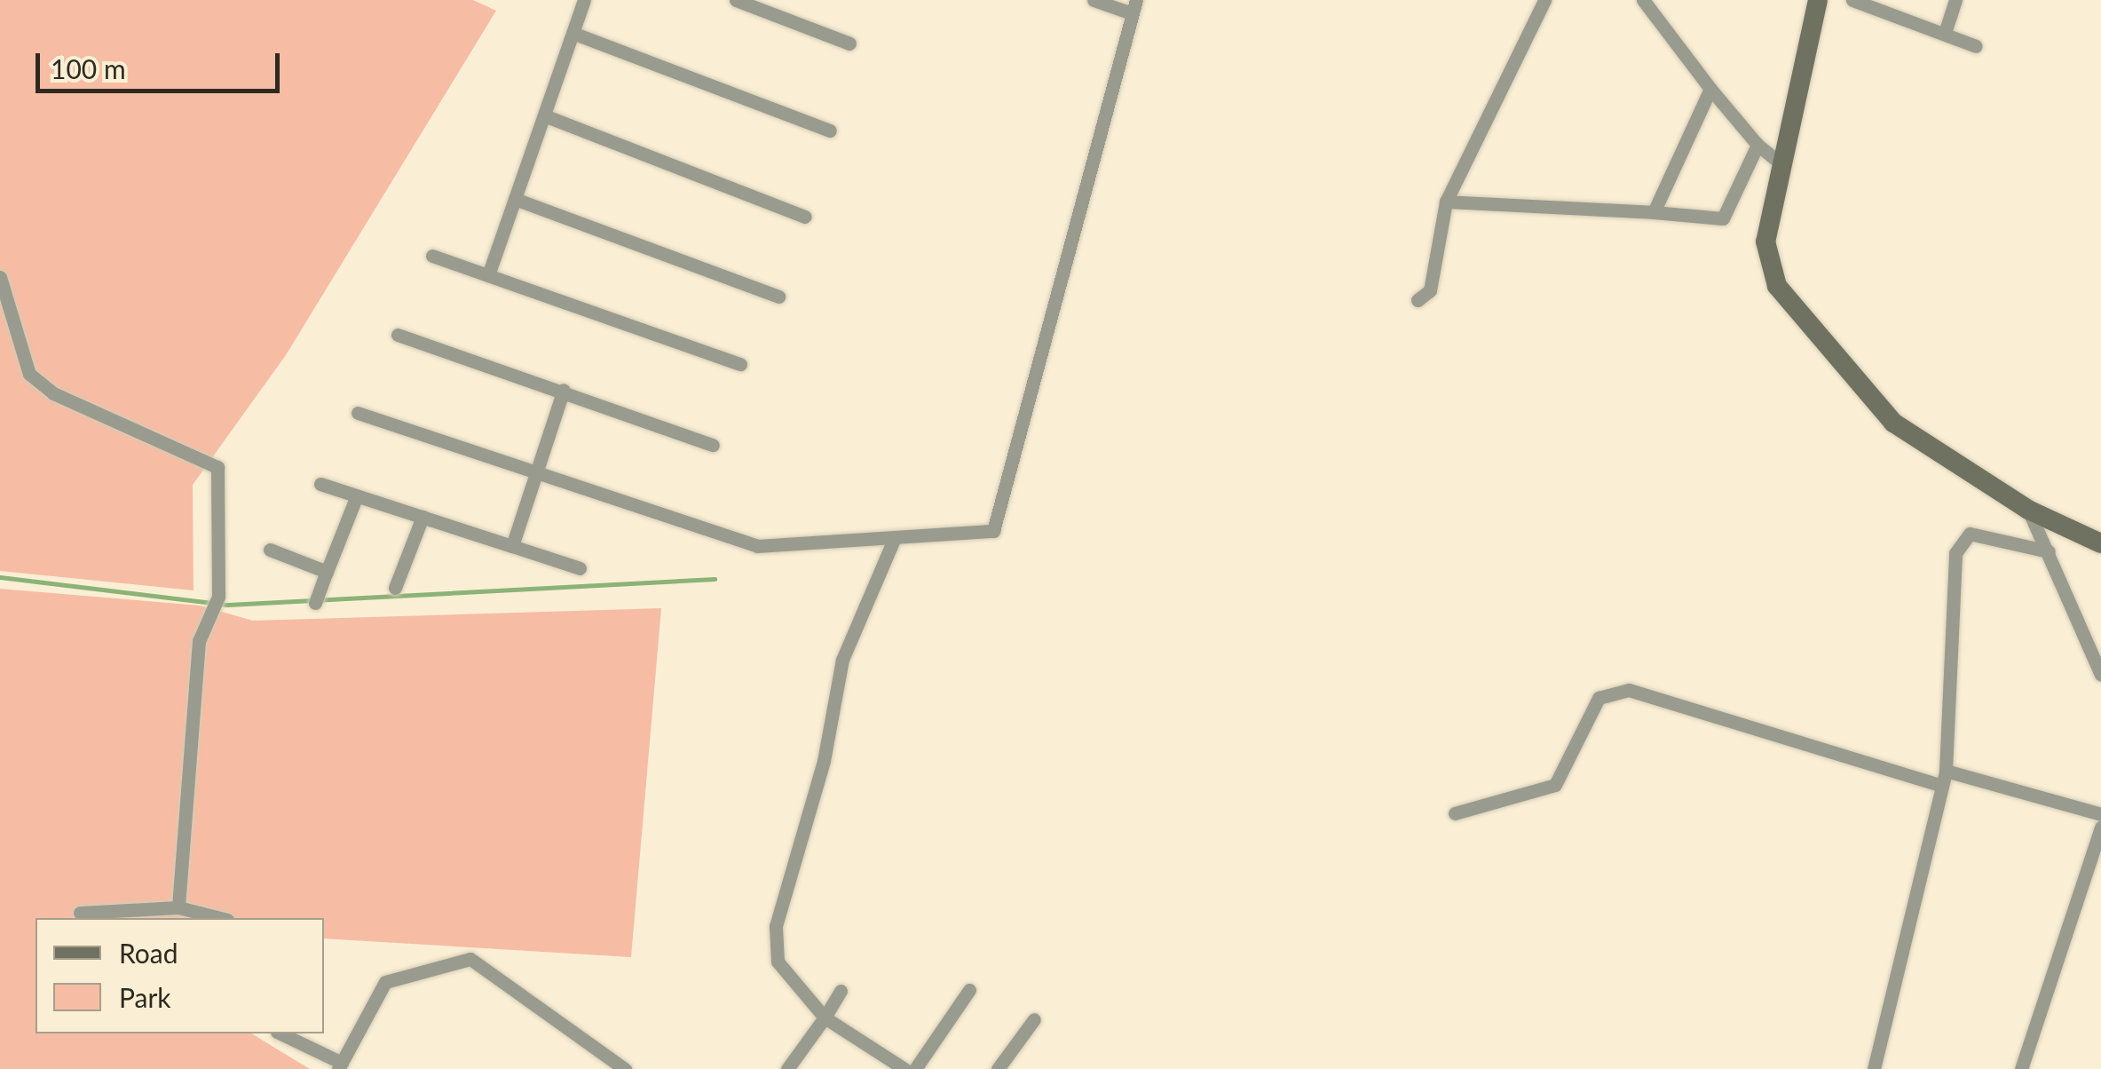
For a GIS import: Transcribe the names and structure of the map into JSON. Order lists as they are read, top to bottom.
{
  "legend": ["Road", "Park"],
  "scale_bar": "100 m"
}
